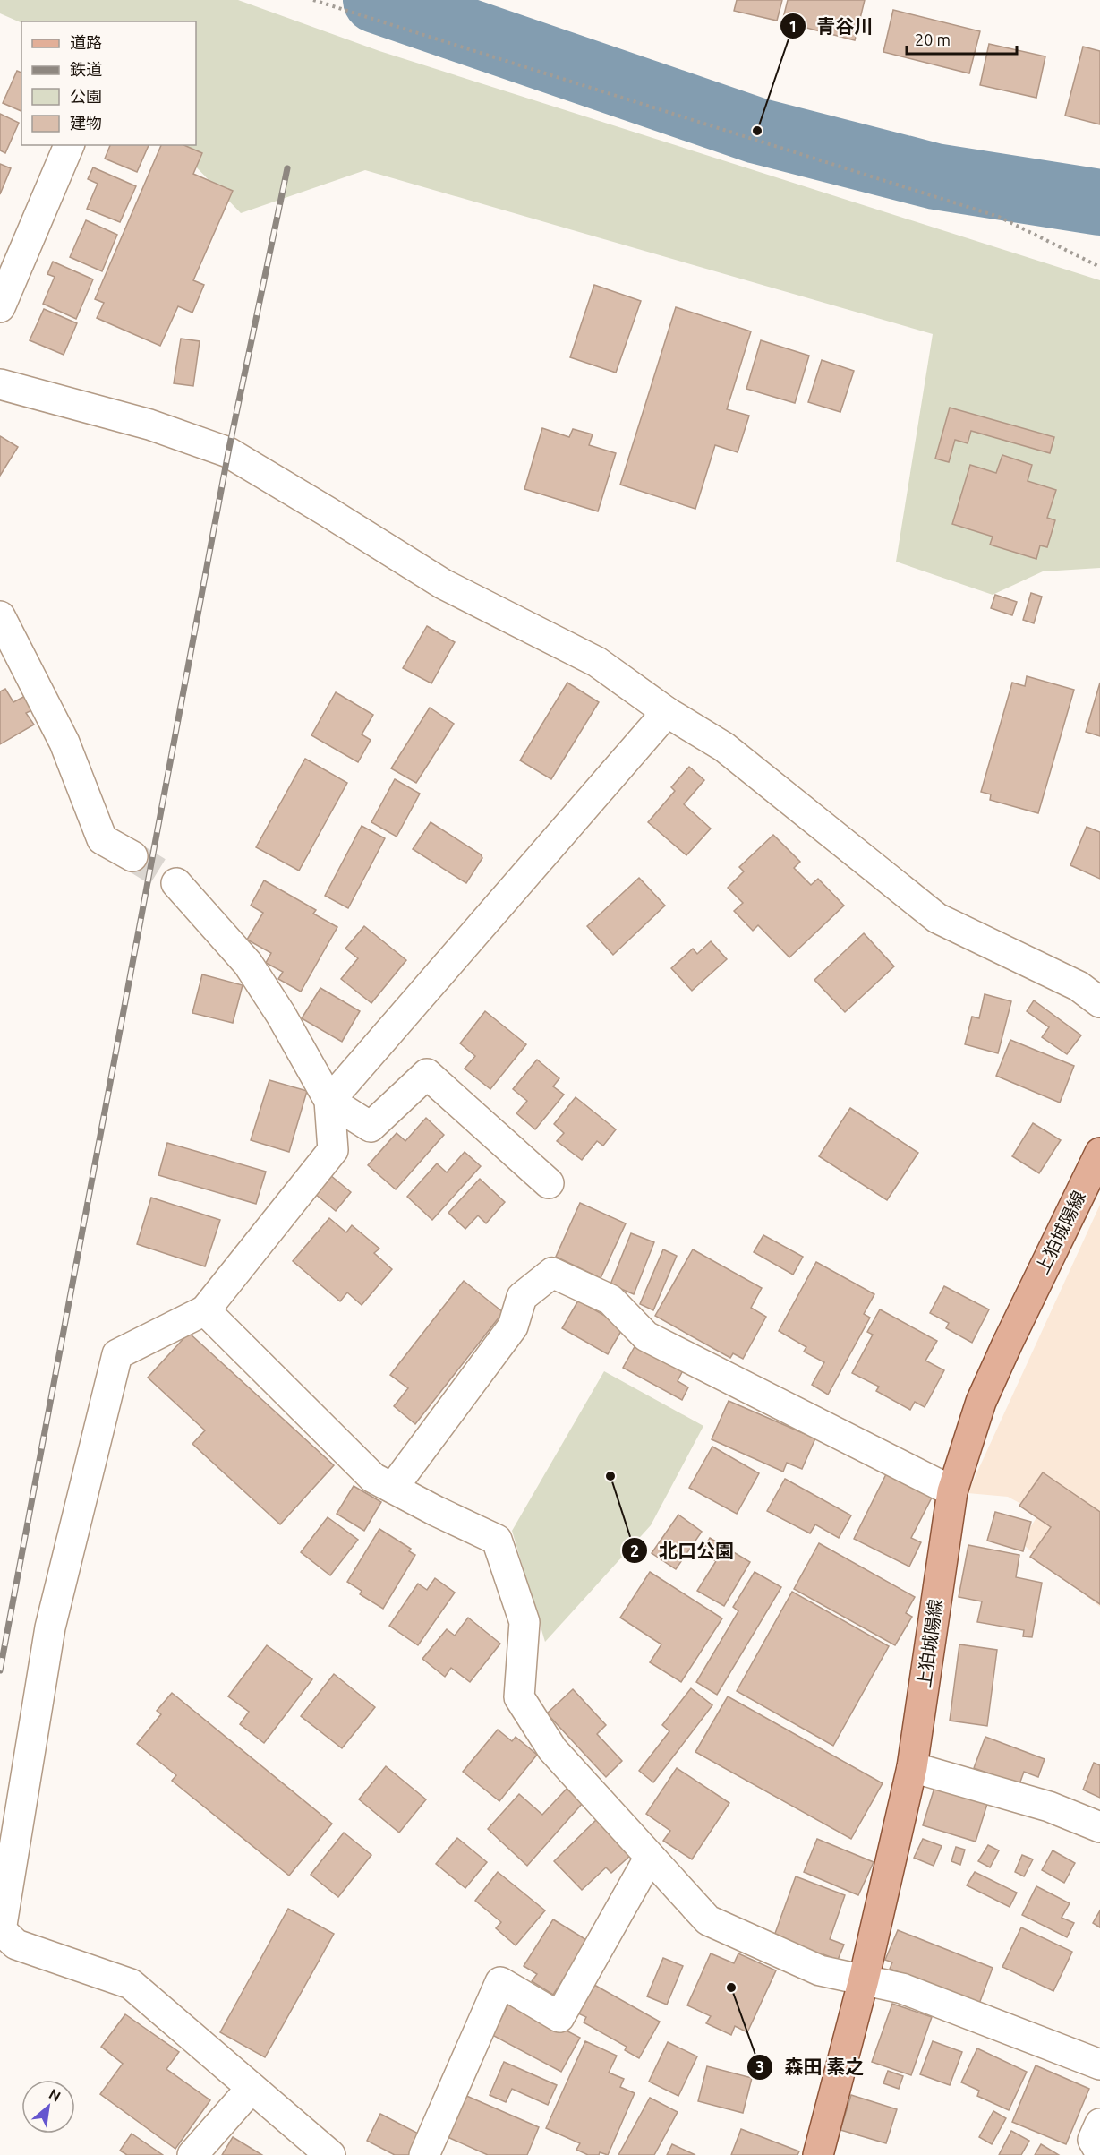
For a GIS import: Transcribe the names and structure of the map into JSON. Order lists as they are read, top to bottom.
{
  "streets": {
    "main road": ["上狛城陽線"]
  },
  "places": ["青谷川", "北口公園", "森田 素之"],
  "legend": [
    "道路",
    "鉄道",
    "公園",
    "建物"
  ],
  "scale_bar": "20 m",
  "north": "top right"
}
